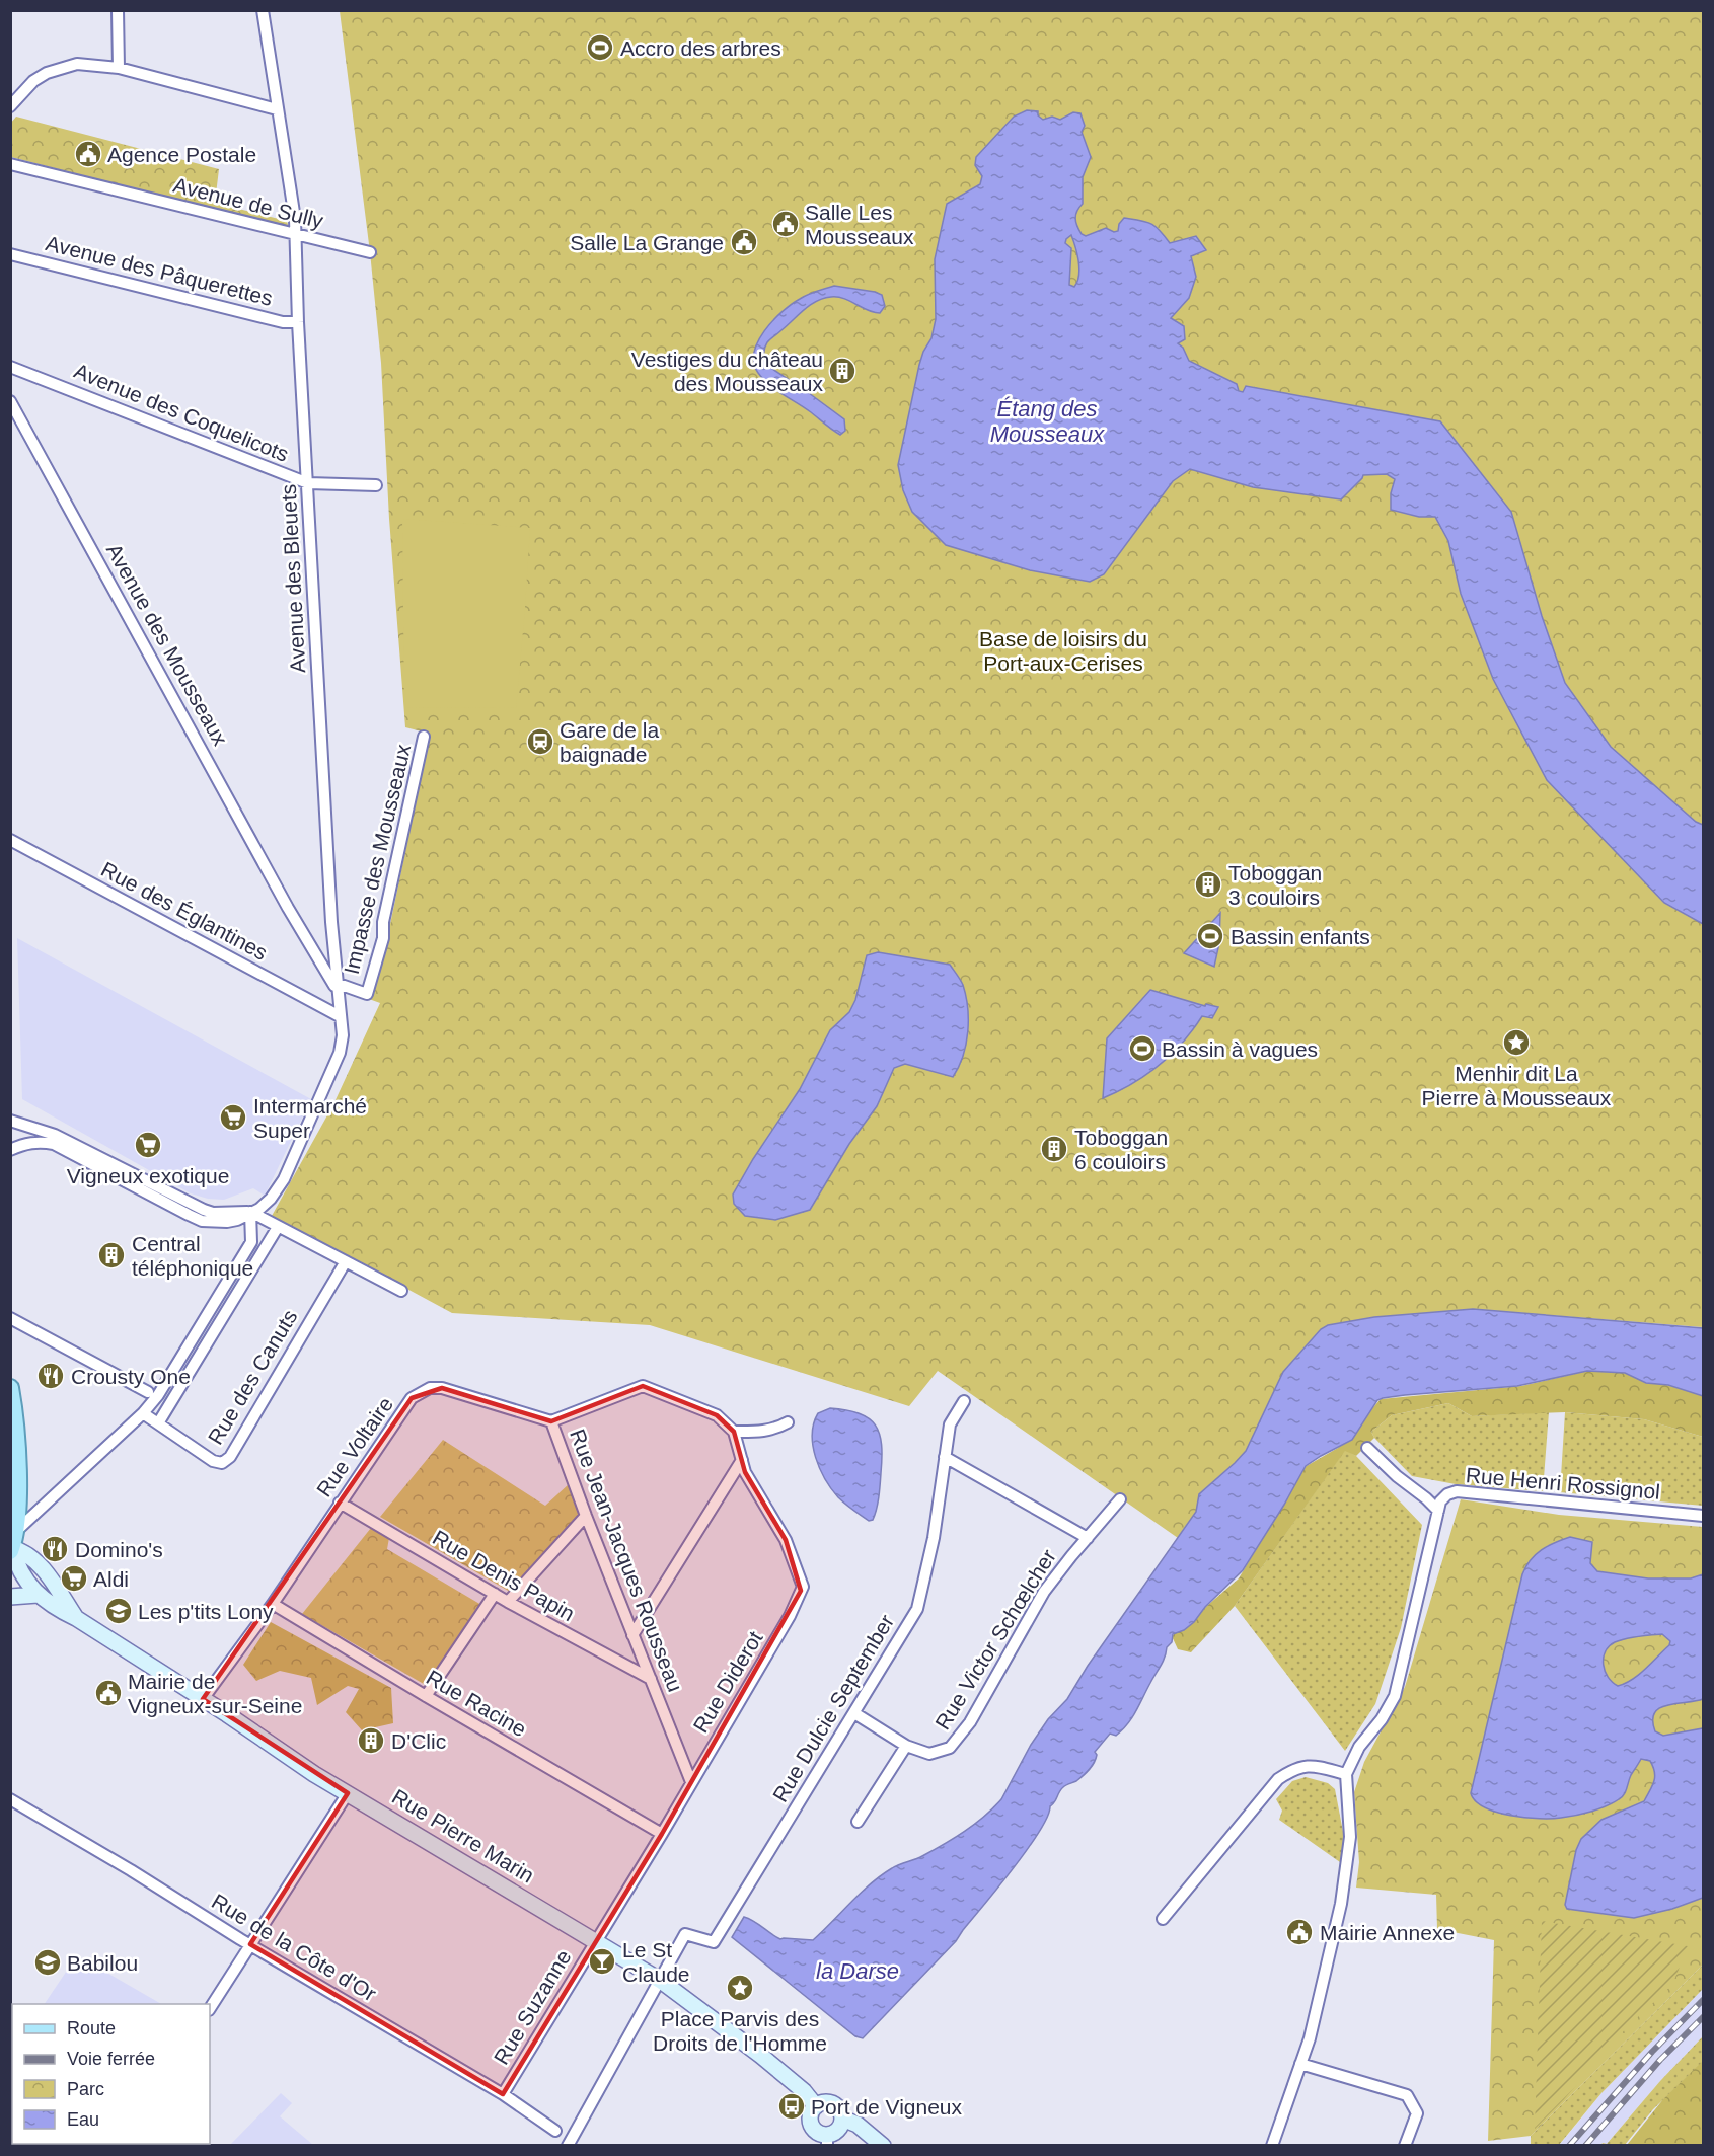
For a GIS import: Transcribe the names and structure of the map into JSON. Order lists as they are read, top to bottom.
{
  "streets": {
    "street": [
      "Avenue de Sully",
      "Avenue des Pâquerettes",
      "Avenue des Coquelicots",
      "Avenue des Bleuets",
      "Avenue des Mousseaux",
      "Impasse des Mousseaux",
      "Rue des Églantines",
      "Rue des Canuts",
      "Rue Voltaire",
      "Rue Henri Rossignol",
      "Rue Jean-Jacques Rousseau",
      "Rue Denis Papin",
      "Rue Victor Schœlcher",
      "Rue Diderot",
      "Rue Racine",
      "Rue Dulcie September",
      "Rue Pierre Marin",
      "Rue de la Côte d'Or",
      "Rue Suzanne"
    ]
  },
  "crossings": [
    ["Avenue de Sully", "Avenue des Bleuets"],
    ["Avenue des Pâquerettes", "Avenue des Bleuets"],
    ["Avenue des Coquelicots", "Avenue des Bleuets"],
    ["Avenue des Bleuets", "Avenue des Mousseaux"],
    ["Avenue des Bleuets", "Impasse des Mousseaux"],
    ["Avenue des Bleuets", "Rue des Églantines"],
    ["Avenue des Mousseaux", "Impasse des Mousseaux"],
    ["Rue Voltaire", "Rue Jean-Jacques Rousseau"],
    ["Rue Voltaire", "Rue Denis Papin"],
    ["Rue Voltaire", "Rue Racine"],
    ["Rue Voltaire", "Rue Pierre Marin"],
    ["Rue Jean-Jacques Rousseau", "Rue Denis Papin"],
    ["Rue Jean-Jacques Rousseau", "Rue Diderot"],
    ["Rue Victor Schœlcher", "Rue Dulcie September"],
    ["Rue Diderot", "Rue Racine"],
    ["Rue Diderot", "Rue Pierre Marin"],
    ["Rue Diderot", "Rue Suzanne"],
    ["Rue Dulcie September", "Rue Pierre Marin"],
    ["Rue Pierre Marin", "Rue Suzanne"],
    ["Rue de la Côte d'Or", "Rue Suzanne"]
  ],
  "water": ["Étang des Mousseaux", "la Darse"],
  "parks": ["Base de loisirs du Port-aux-Cerises"],
  "places": {
    "sports": ["Accro des arbres", "Bassin enfants", "Bassin à vagues"],
    "public building": [
      "Agence Postale",
      "Salle Les Mousseaux",
      "Salle La Grange",
      "Mairie de Vigneux-sur-Seine",
      "Mairie Annexe"
    ],
    "building": [
      "Vestiges du château des Mousseaux",
      "Toboggan 3 couloirs",
      "Toboggan 6 couloirs",
      "Central téléphonique",
      "D'Clic"
    ],
    "station": ["Gare de la baignade"],
    "place": ["Menhir dit La Pierre à Mousseaux", "Place Parvis des Droits de l'Homme"],
    "supermarket": ["Intermarché Super", "Vigneux exotique", "Aldi"],
    "restaurant": ["Crousty One", "Domino's"],
    "school or university": ["Les p'tits Lony", "Babilou"],
    "bar": ["Le St Claude"],
    "bus stop": ["Port de Vigneux"]
  },
  "legend": [
    "Route",
    "Voie ferrée",
    "Parc",
    "Eau"
  ]
}
